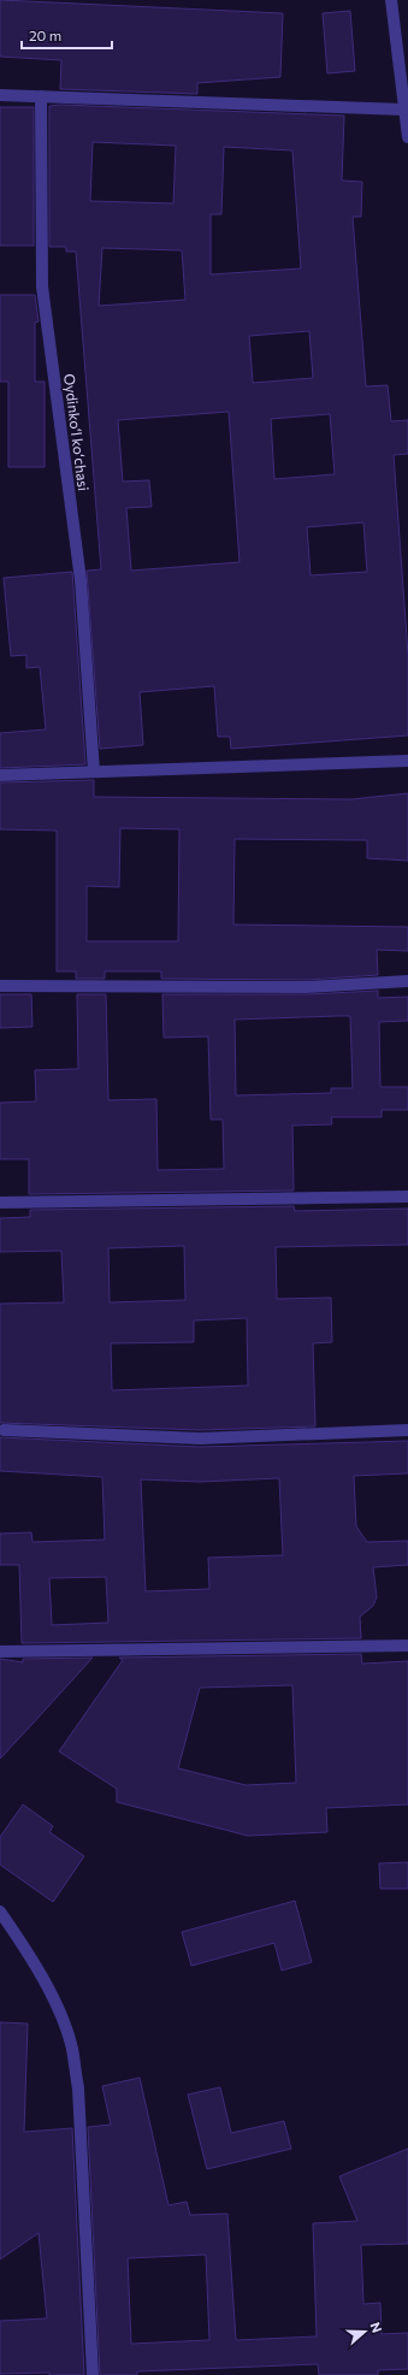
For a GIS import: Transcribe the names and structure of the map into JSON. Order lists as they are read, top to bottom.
{
  "streets": {
    "street": ["Oydinkoʻl koʻchasi"]
  },
  "scale_bar": "20 m",
  "north": "right"
}
